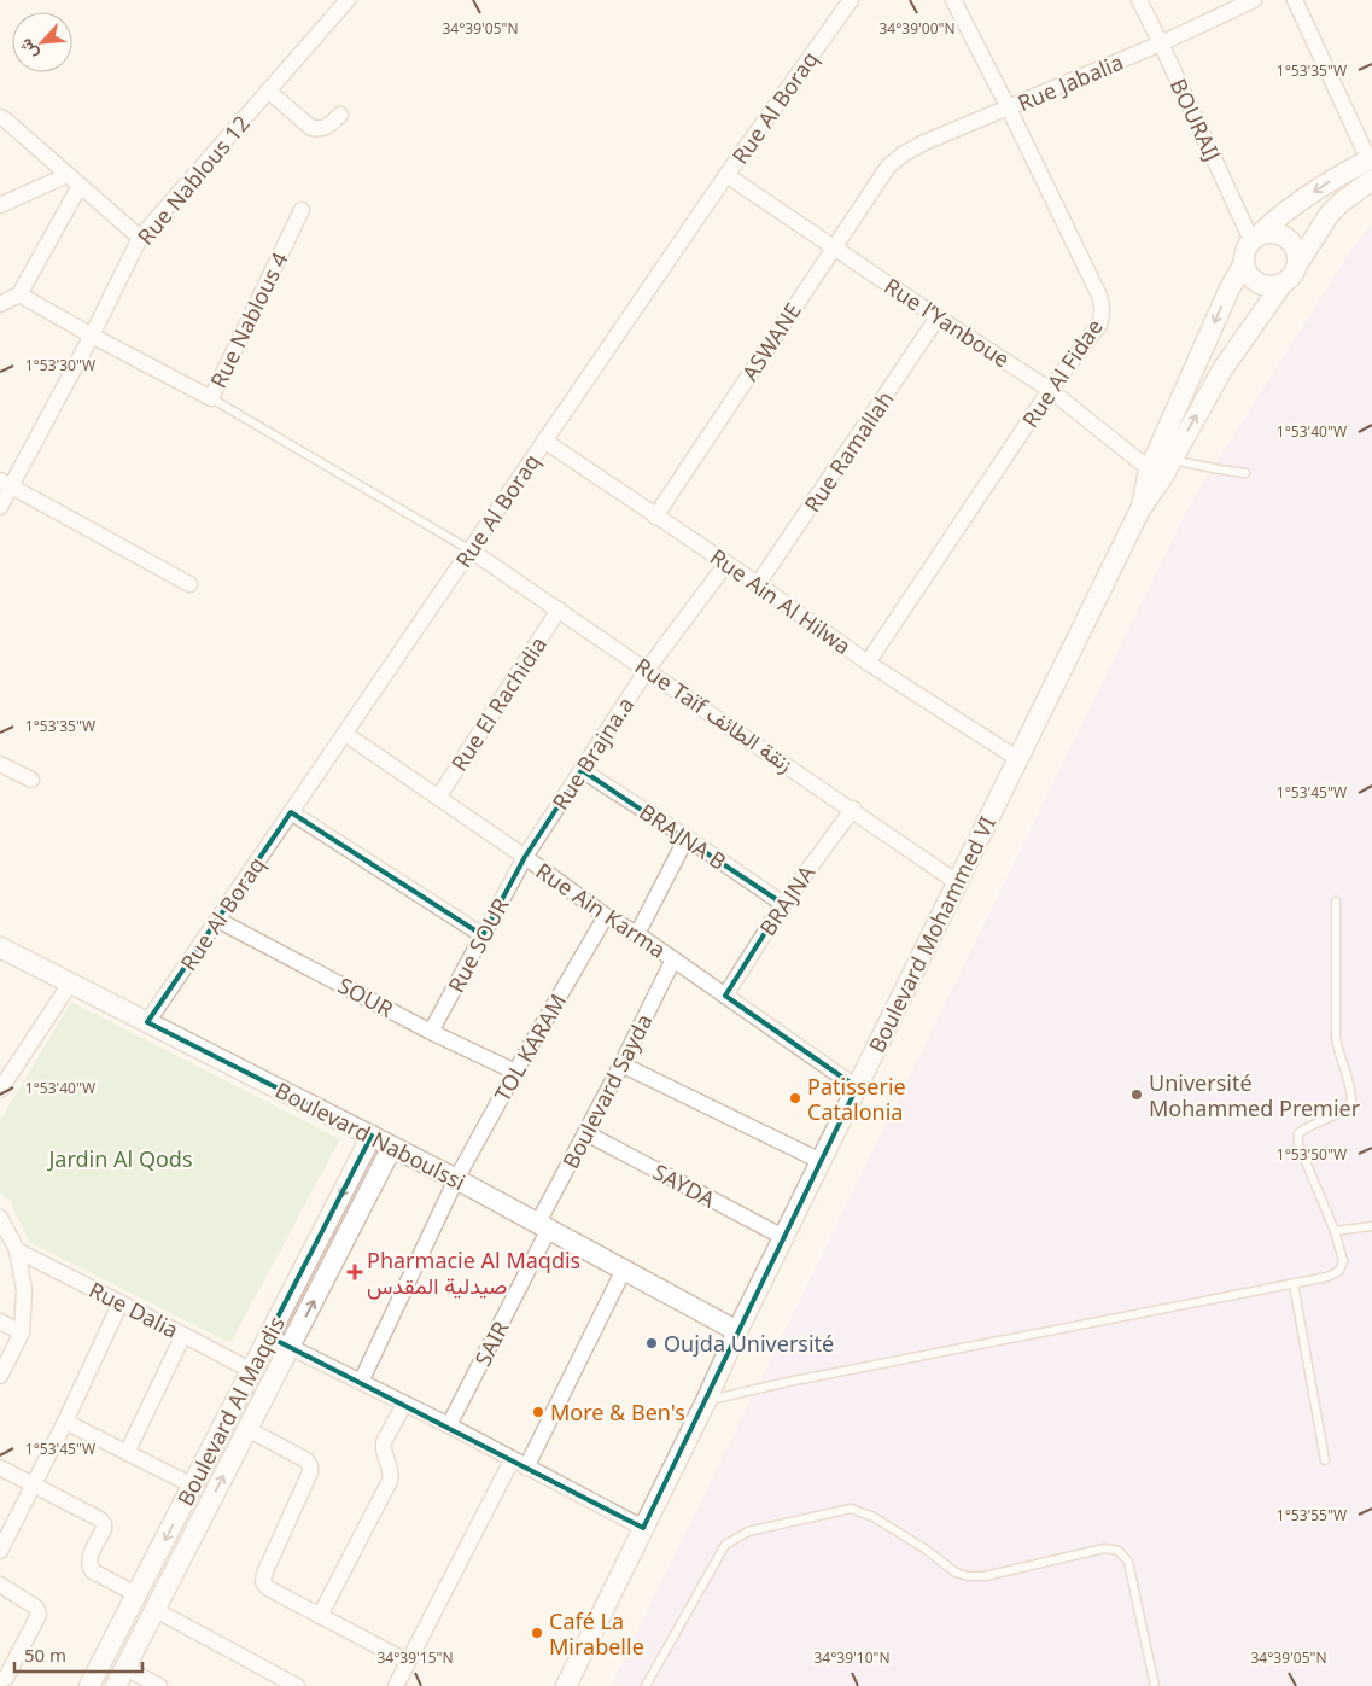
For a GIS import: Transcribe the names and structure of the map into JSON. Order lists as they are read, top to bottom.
{
  "streets": {
    "street": [
      "Rue Jabalia",
      "Rue Al Boraq",
      "BOURAIJ",
      "Rue Nablous 12",
      "Rue Nablous 4",
      "Rue l’Yanboue",
      "ASWANE",
      "Rue Al Fidae",
      "Rue Ramallah",
      "Rue Ain Al Hilwa",
      "Rue El Rachidia",
      "Rue Taïf زنقة الطائف",
      "Rue Brajna.a",
      "BRAJNA B",
      "BRAJNA",
      "Rue Ain Karma",
      "Boulevard Mohammed VI",
      "Rue SOUR",
      "SOUR",
      "TOL KARAM",
      "Boulevard Sayda",
      "Boulevard Naboulssi",
      "SAYDA",
      "Rue Dalia",
      "SAIR",
      "Boulevard Al Maqdis"
    ]
  },
  "crossings": [
    ["Rue Jabalia", "BOURAIJ"],
    ["Rue Jabalia", "ASWANE"],
    ["Rue Jabalia", "Rue Al Fidae"],
    ["Rue Al Boraq", "Rue l’Yanboue"],
    ["Rue Al Boraq", "Rue Ain Al Hilwa"],
    ["Rue Al Boraq", "Rue Taïf زنقة الطائف"],
    ["Rue Al Boraq", "Rue Ain Karma"],
    ["Rue Al Boraq", "SOUR"],
    ["Rue Al Boraq", "Boulevard Naboulssi"],
    ["BOURAIJ", "Boulevard Mohammed VI"],
    ["Rue Nablous 12", "Rue Nablous 4"],
    ["Rue l’Yanboue", "ASWANE"],
    ["Rue l’Yanboue", "Rue Al Fidae"],
    ["Rue l’Yanboue", "Rue Ramallah"],
    ["Rue l’Yanboue", "Boulevard Mohammed VI"],
    ["ASWANE", "Rue Ain Al Hilwa"],
    ["Rue Al Fidae", "Rue Ain Al Hilwa"],
    ["Rue Ramallah", "Rue Ain Al Hilwa"],
    ["Rue Ain Al Hilwa", "Rue Brajna.a"],
    ["Rue Ain Al Hilwa", "Boulevard Mohammed VI"],
    ["Rue El Rachidia", "Rue Taïf زنقة الطائف"],
    ["Rue El Rachidia", "Rue Ain Karma"],
    ["Rue Taïf زنقة الطائف", "Rue Brajna.a"],
    ["Rue Taïf زنقة الطائف", "BRAJNA"],
    ["Rue Taïf زنقة الطائف", "Boulevard Mohammed VI"],
    ["Rue Brajna.a", "BRAJNA B"],
    ["Rue Brajna.a", "Rue Ain Karma"],
    ["Rue Brajna.a", "Rue SOUR"],
    ["BRAJNA B", "BRAJNA"],
    ["BRAJNA", "Rue Ain Karma"],
    ["Rue Ain Karma", "Boulevard Mohammed VI"],
    ["Rue Ain Karma", "Rue SOUR"],
    ["Rue Ain Karma", "TOL KARAM"],
    ["Rue Ain Karma", "Boulevard Sayda"],
    ["Boulevard Mohammed VI", "Boulevard Naboulssi"],
    ["Boulevard Mohammed VI", "SAYDA"],
    ["Rue SOUR", "SOUR"],
    ["SOUR", "TOL KARAM"],
    ["TOL KARAM", "Boulevard Naboulssi"],
    ["Boulevard Sayda", "Boulevard Naboulssi"],
    ["Boulevard Sayda", "SAYDA"],
    ["Boulevard Sayda", "SAIR"],
    ["Boulevard Naboulssi", "SAIR"],
    ["Boulevard Naboulssi", "Boulevard Al Maqdis"],
    ["Rue Dalia", "Boulevard Al Maqdis"]
  ],
  "parks": ["Jardin Al Qods"],
  "places": {
    "other": [
      "Université Mohammed Premier",
      "Patisserie Catalonia",
      "Oujda Université",
      "More & Ben's",
      "Café La Mirabelle"
    ],
    "health": ["Pharmacie Al Maqdis صيدلية المقدس"]
  },
  "scale_bar": "50 m",
  "north": "bottom left",
  "coordinates": [
    "34°39'05\"N",
    "34°39'00\"N",
    "1°53'35\"W",
    "1°53'30\"W",
    "1°53'40\"W",
    "1°53'45\"W",
    "1°53'50\"W",
    "1°53'55\"W",
    "34°39'15\"N",
    "34°39'10\"N"
  ]
}
